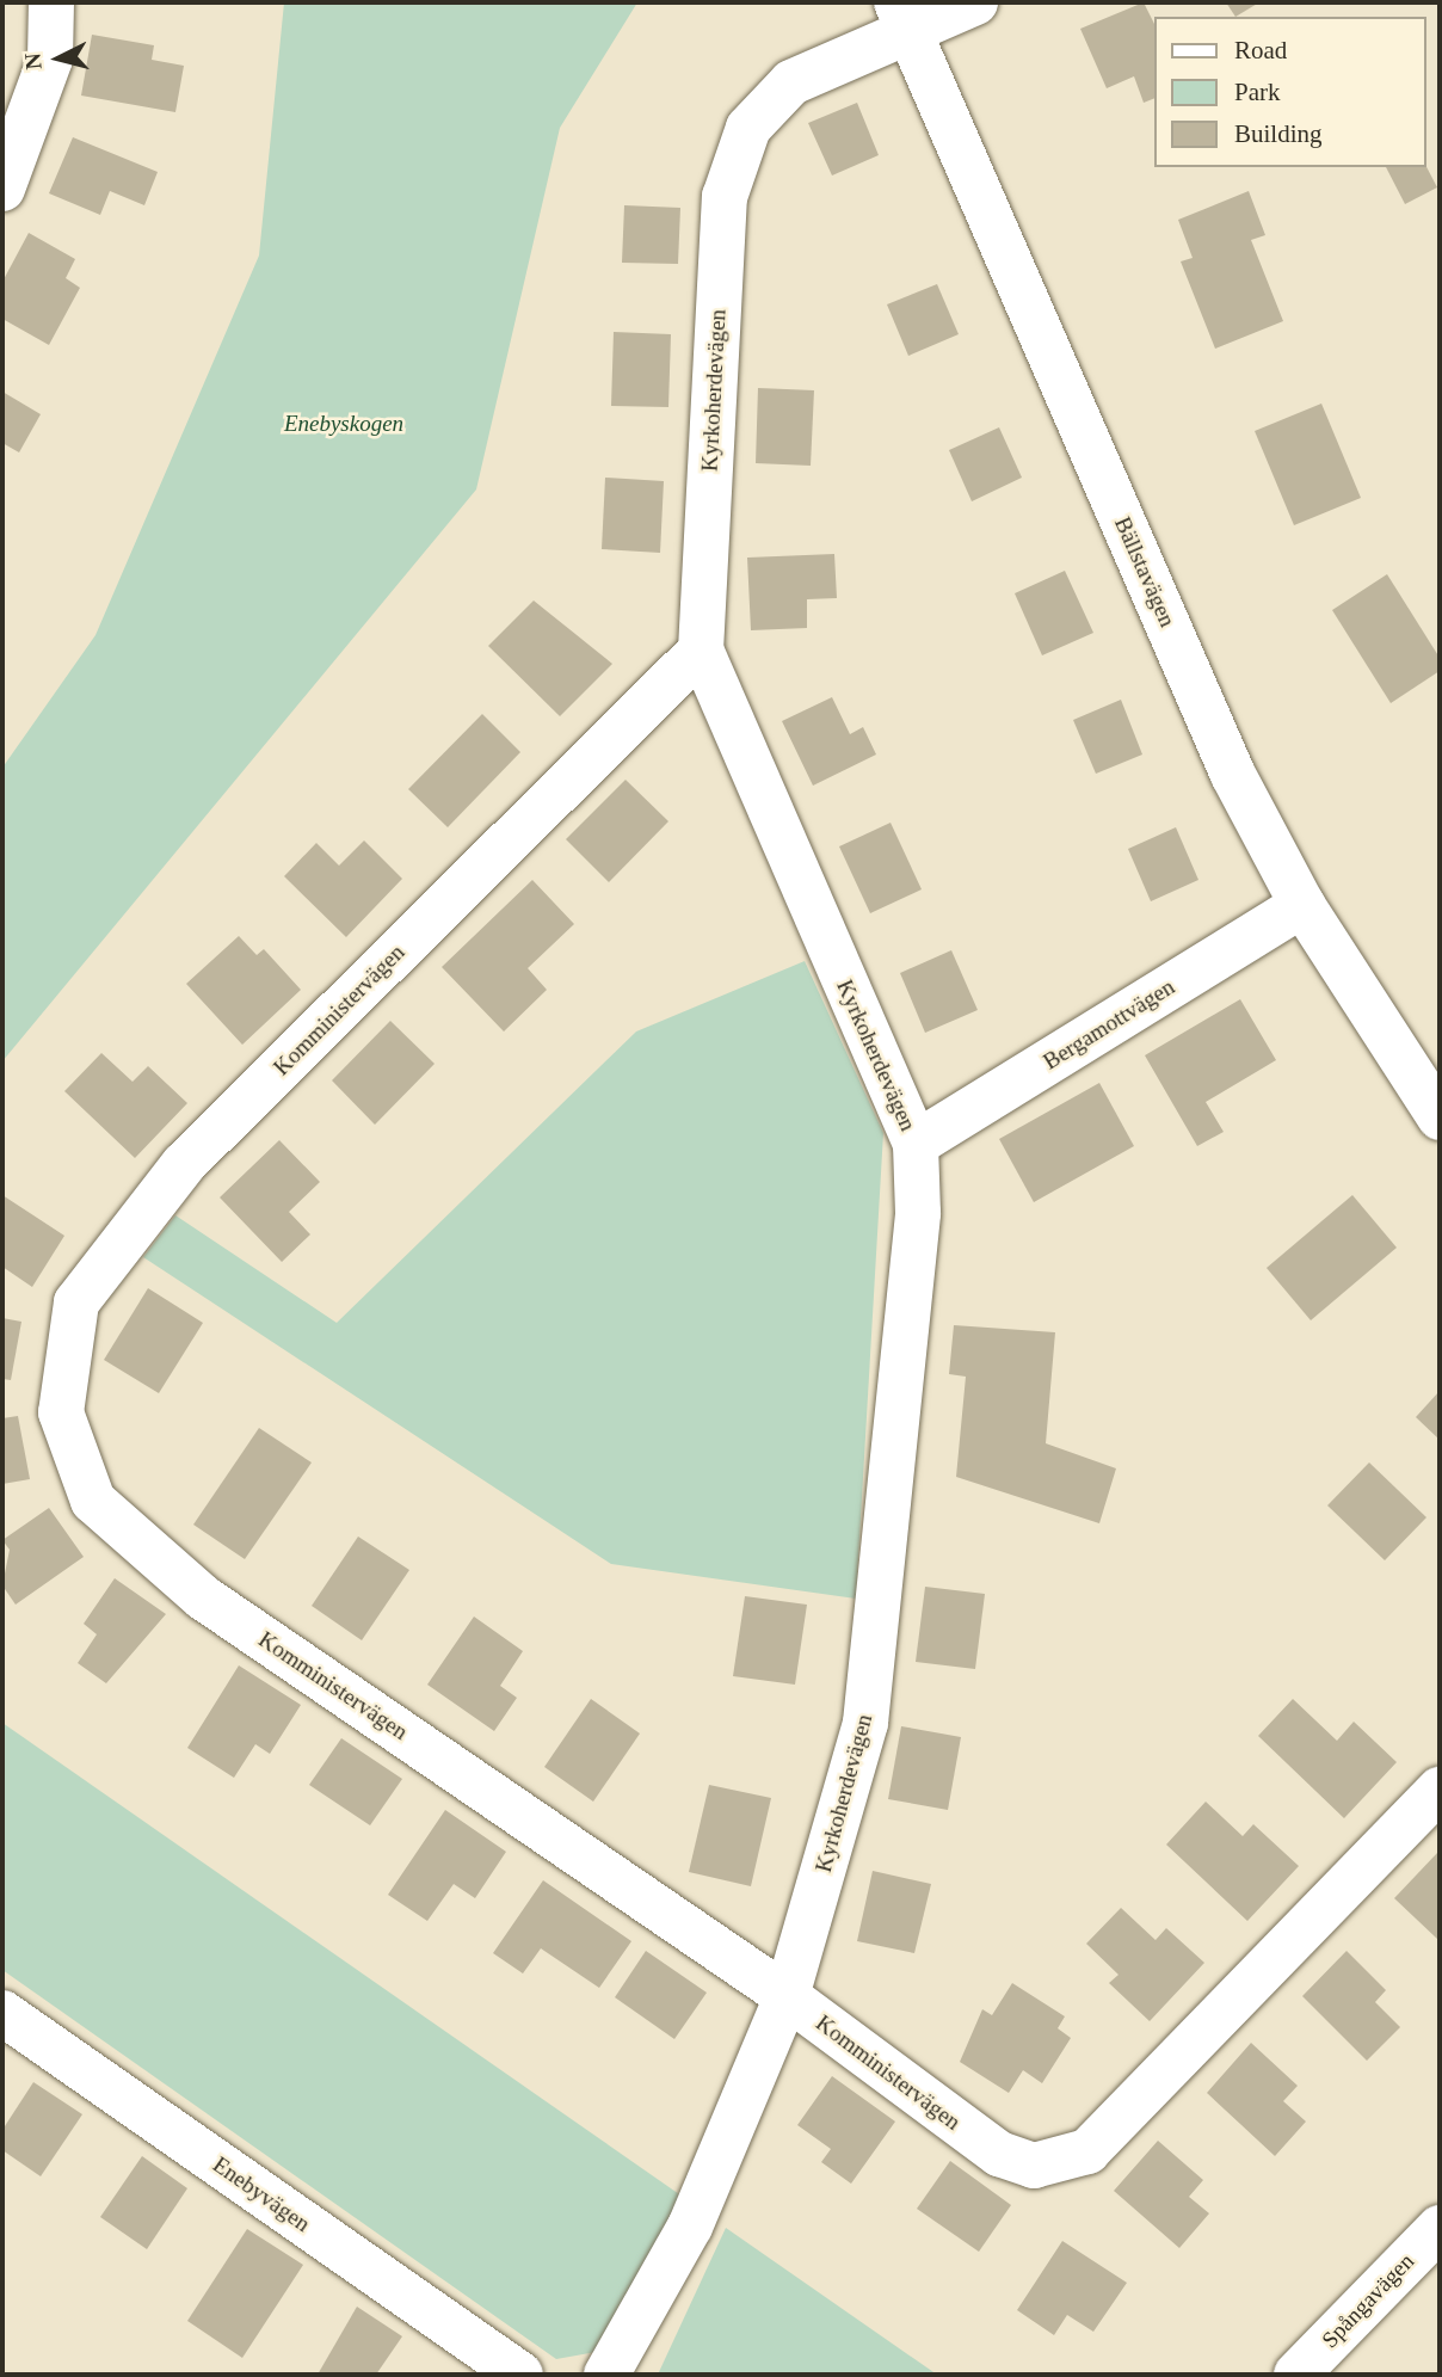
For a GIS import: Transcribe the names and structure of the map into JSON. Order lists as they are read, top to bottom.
{
  "streets": {
    "street": [
      "Kyrkoherdevägen",
      "Bällstavägen",
      "Komministervägen",
      "Bergamottvägen",
      "Enebyvägen",
      "Spångavägen"
    ]
  },
  "crossings": [
    ["Kyrkoherdevägen", "Bällstavägen"],
    ["Kyrkoherdevägen", "Komministervägen"],
    ["Kyrkoherdevägen", "Bergamottvägen"],
    ["Bällstavägen", "Bergamottvägen"]
  ],
  "parks": ["Enebyskogen"],
  "legend": ["Road", "Park", "Building"],
  "north": "left"
}
